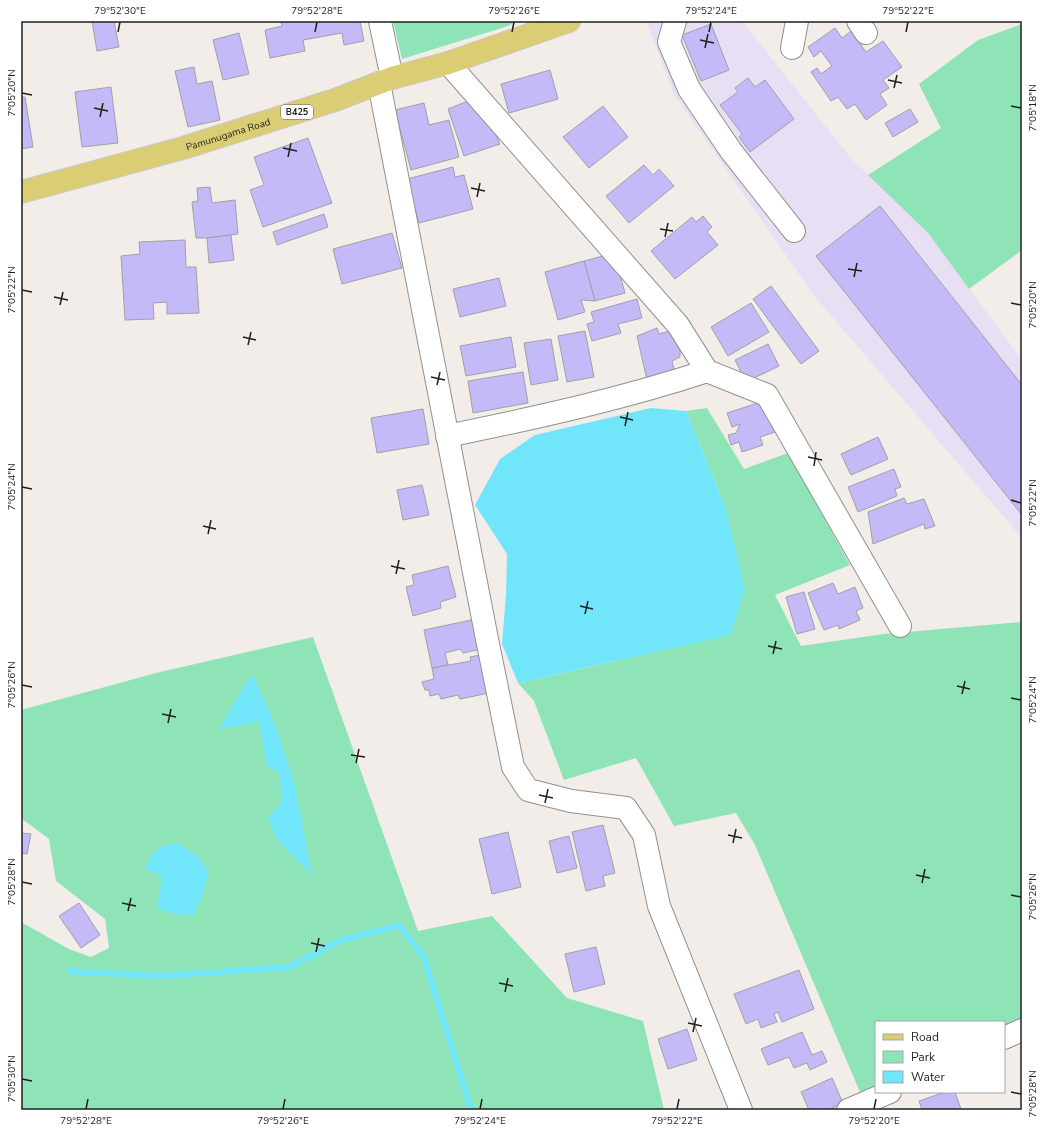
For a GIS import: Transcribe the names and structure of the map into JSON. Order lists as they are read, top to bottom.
{
  "streets": {
    "main road": ["B425", "Pamunugama Road"]
  },
  "legend": ["Road", "Park", "Water"],
  "coordinates": [
    "79°52'30\"E",
    "79°52'28\"E",
    "79°52'26\"E",
    "79°52'24\"E",
    "79°52'22\"E",
    "7°05'20\"N",
    "7°05'18\"N",
    "7°05'22\"N",
    "7°05'24\"N",
    "7°05'26\"N",
    "7°05'28\"N",
    "7°05'30\"N",
    "79°52'20\"E"
  ]
}
